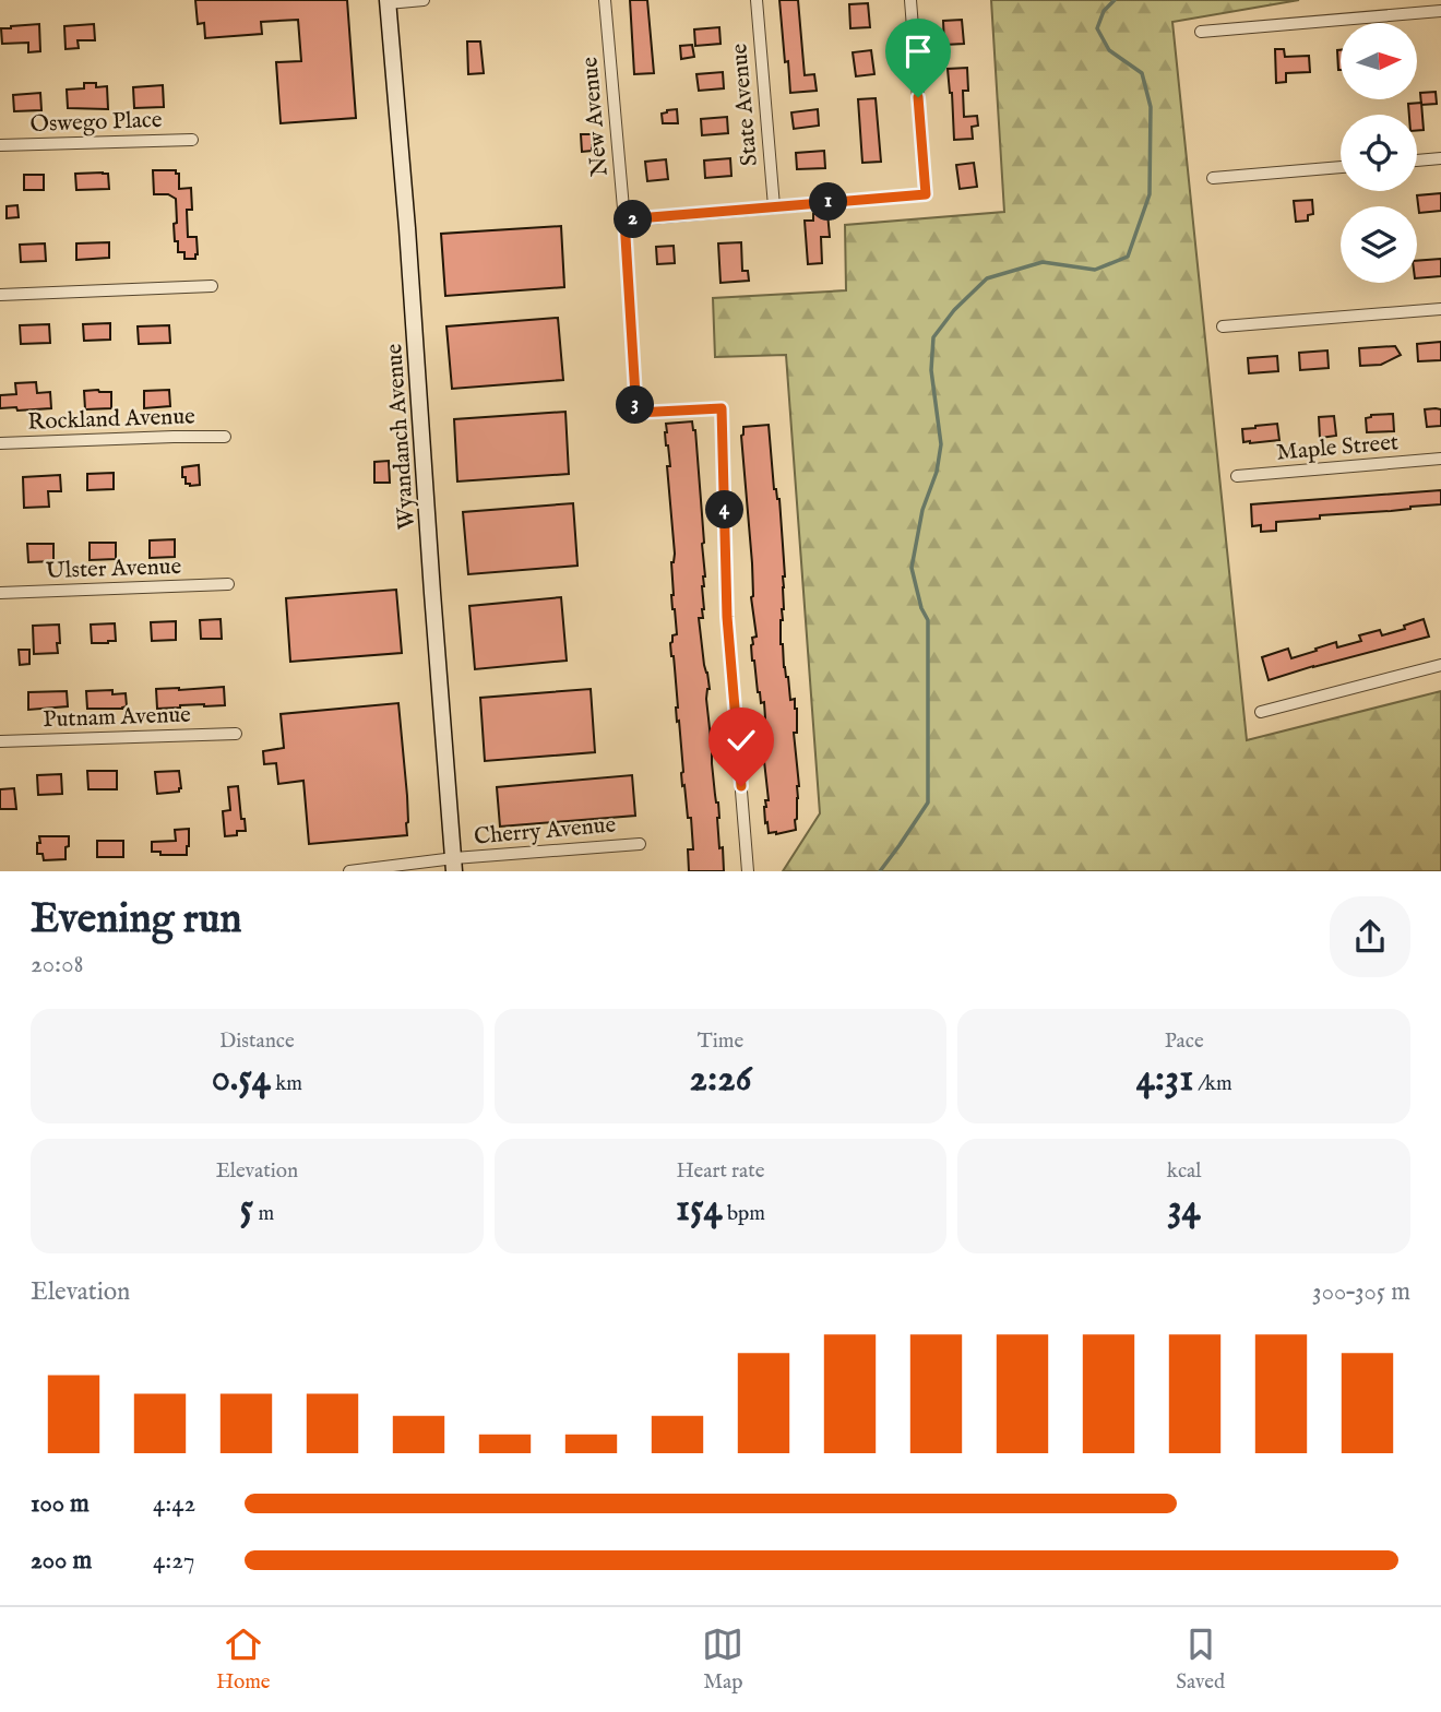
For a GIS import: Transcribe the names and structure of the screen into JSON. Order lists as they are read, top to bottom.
{
  "streets": {
    "street": [
      "State Avenue",
      "New Avenue",
      "Oswego Place",
      "Rockland Avenue",
      "Wyandanch Avenue",
      "Maple Street",
      "Ulster Avenue",
      "Putnam Avenue",
      "Cherry Avenue"
    ]
  },
  "crossings": [
    ["Wyandanch Avenue", "Cherry Avenue"]
  ],
  "north": "right",
  "page": {
    "pins": [
      "1",
      "2",
      "3",
      "4"
    ],
    "heading": ["Evening run", "20:08"],
    "stats": [
      ["Distance", "0.54 km"],
      ["Time", "2:26"],
      ["Pace", "4:31 /km"],
      ["Elevation", "5 m"],
      ["Heart rate", "154 bpm"],
      ["kcal", "34"]
    ],
    "chart": ["Elevation", "300–305 m"],
    "list": [
      {
        "name": "100 m",
        "note": "4:42"
      },
      {
        "name": "200 m",
        "note": "4:27"
      }
    ],
    "tabs": ["Home", "Map", "Saved"]
  }
}
